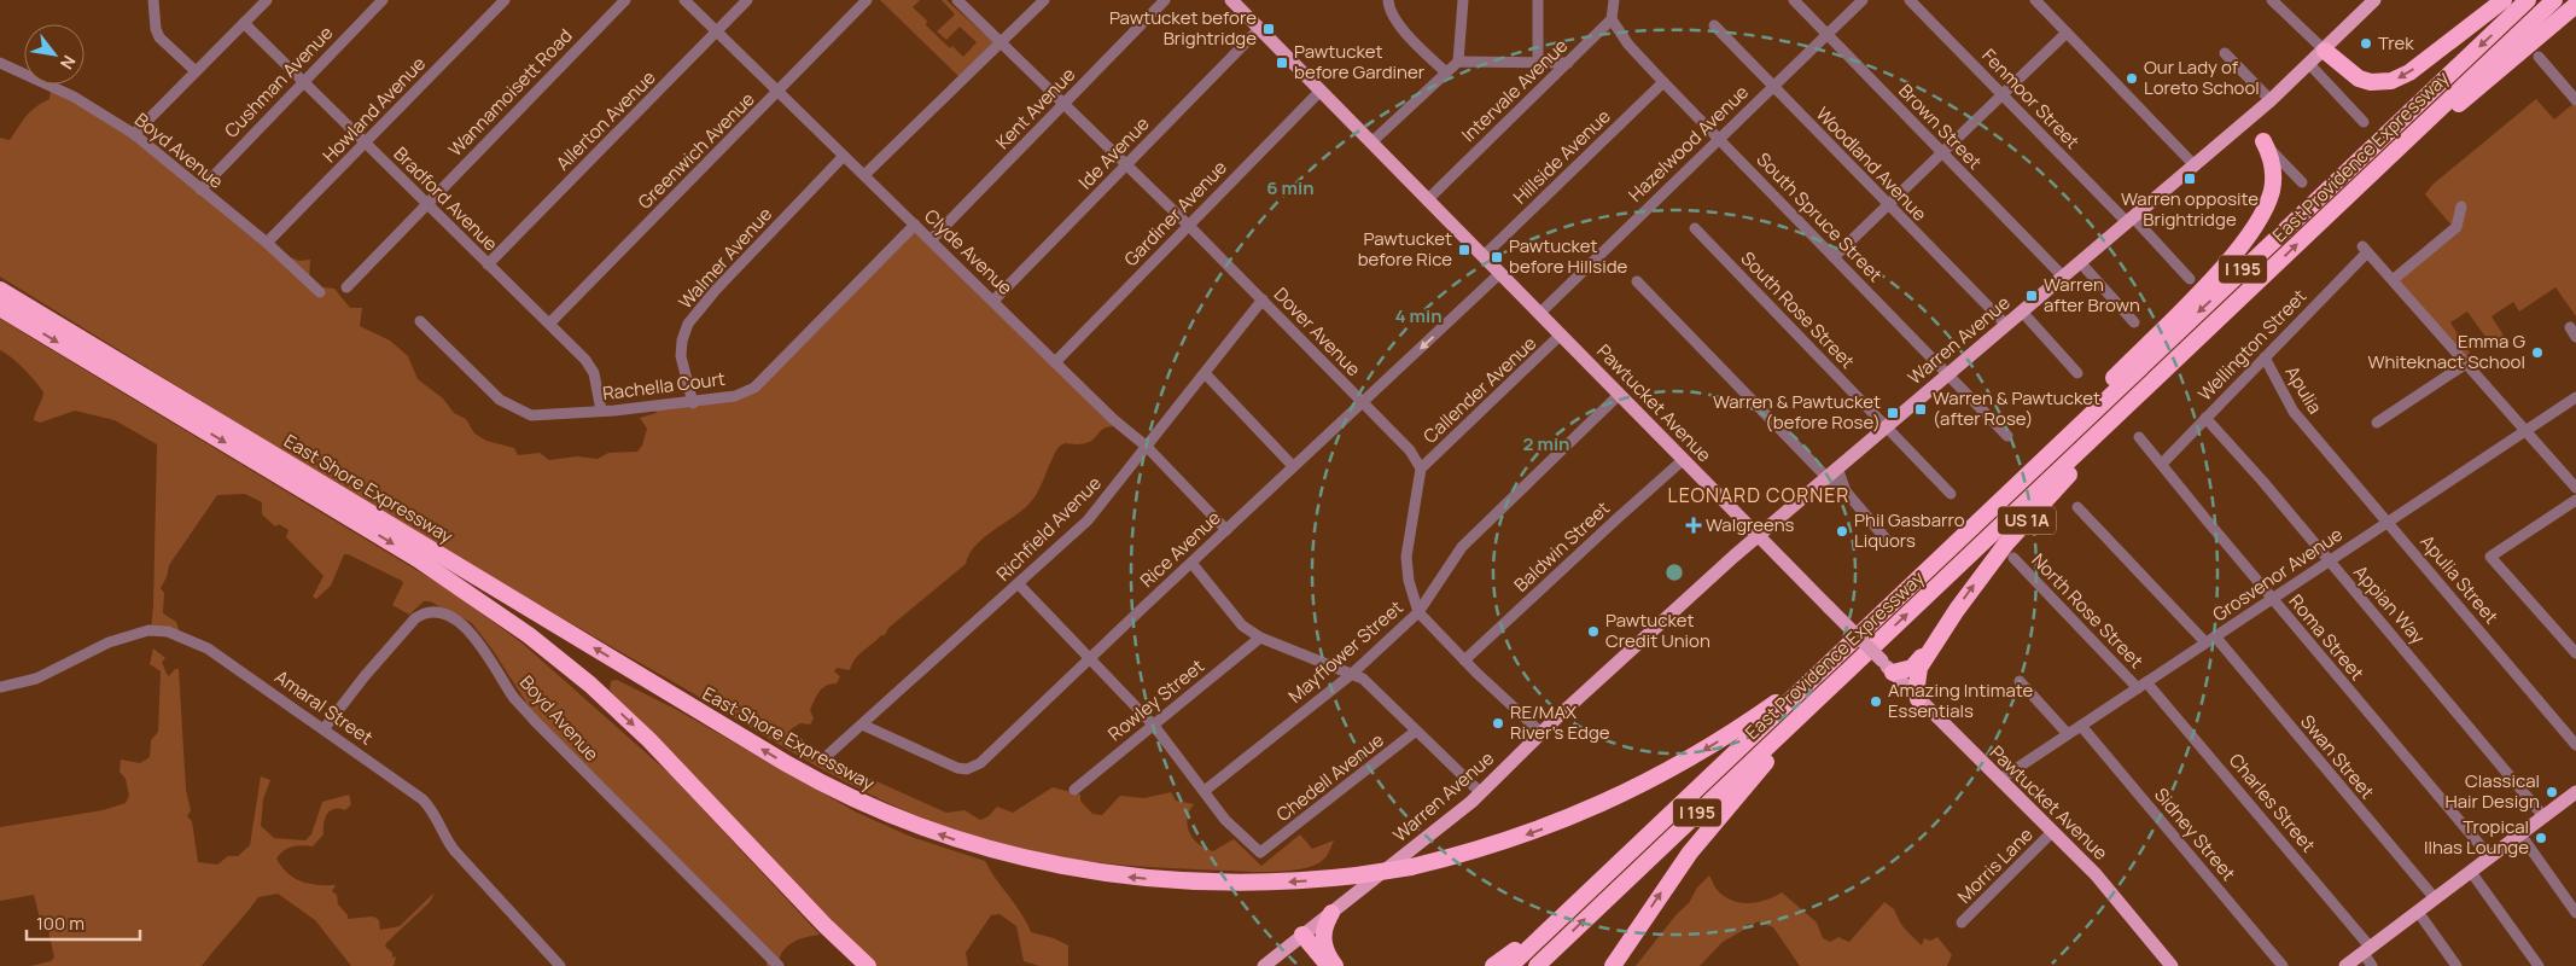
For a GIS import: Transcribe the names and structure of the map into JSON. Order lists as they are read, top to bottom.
{
  "streets": {
    "highway": [
      "East Providence Expressway",
      "I 195",
      "East Shore Expressway",
      "US 1A"
    ],
    "main road": ["Warren Avenue", "Pawtucket Avenue"],
    "street": [
      "Cushman Avenue",
      "Intervale Avenue",
      "Wannamoisett Road",
      "Fenmoor Street",
      "Kent Avenue",
      "Howland Avenue",
      "Allerton Avenue",
      "Brown Street",
      "Hazelwood Avenue",
      "Boyd Avenue",
      "Greenwich Avenue",
      "Ide Avenue",
      "Hillside Avenue",
      "Woodland Avenue",
      "Bradford Avenue",
      "Gardiner Avenue",
      "South Spruce Street",
      "Clyde Avenue",
      "Walmer Avenue",
      "South Rose Street",
      "Dover Avenue",
      "Wellington Street",
      "Rachella Court",
      "Callender Avenue",
      "Apulia",
      "Richfield Avenue",
      "Baldwin Street",
      "Rice Avenue",
      "Grosvenor Avenue",
      "Apulia Street",
      "Appian Way",
      "North Rose Street",
      "Roma Street",
      "Mayflower Street",
      "Rowley Street",
      "Amaral Street",
      "Swan Street",
      "Chedell Avenue",
      "Charles Street",
      "Sidney Street",
      "Morris Lane"
    ]
  },
  "crossings": [
    ["Cushman Avenue", "Boyd Avenue"],
    ["Cushman Avenue", "Bradford Avenue"],
    ["Intervale Avenue", "South Spruce Street"],
    ["Intervale Avenue", "Pawtucket Avenue"],
    ["Wannamoisett Road", "Bradford Avenue"],
    ["Fenmoor Street", "Warren Avenue"],
    ["Kent Avenue", "Clyde Avenue"],
    ["Kent Avenue", "Dover Avenue"],
    ["Howland Avenue", "Boyd Avenue"],
    ["Howland Avenue", "Bradford Avenue"],
    ["Allerton Avenue", "Bradford Avenue"],
    ["Allerton Avenue", "Clyde Avenue"],
    ["Brown Street", "Hazelwood Avenue"],
    ["Brown Street", "Warren Avenue"],
    ["Hazelwood Avenue", "Woodland Avenue"],
    ["Hazelwood Avenue", "South Spruce Street"],
    ["Hazelwood Avenue", "Pawtucket Avenue"],
    ["Boyd Avenue", "Amaral Street"],
    ["Greenwich Avenue", "Bradford Avenue"],
    ["Greenwich Avenue", "Clyde Avenue"],
    ["Ide Avenue", "Clyde Avenue"],
    ["Ide Avenue", "Dover Avenue"],
    ["Ide Avenue", "Pawtucket Avenue"],
    ["Hillside Avenue", "South Spruce Street"],
    ["Hillside Avenue", "Pawtucket Avenue"],
    ["East Providence Expressway", "East Shore Expressway"],
    ["East Providence Expressway", "US 1A"],
    ["Woodland Avenue", "Warren Avenue"],
    ["Bradford Avenue", "Rachella Court"],
    ["Gardiner Avenue", "Clyde Avenue"],
    ["Gardiner Avenue", "Dover Avenue"],
    ["Gardiner Avenue", "Pawtucket Avenue"],
    ["South Spruce Street", "Warren Avenue"],
    ["Clyde Avenue", "Walmer Avenue"],
    ["Clyde Avenue", "Rachella Court"],
    ["Clyde Avenue", "Richfield Avenue"],
    ["Clyde Avenue", "Rice Avenue"],
    ["Walmer Avenue", "Rachella Court"],
    ["South Rose Street", "Warren Avenue"],
    ["Dover Avenue", "Callender Avenue"],
    ["Dover Avenue", "Richfield Avenue"],
    ["Dover Avenue", "Rice Avenue"],
    ["Warren Avenue", "Pawtucket Avenue"],
    ["Wellington Street", "Apulia"],
    ["Wellington Street", "Appian Way"],
    ["Wellington Street", "Roma Street"],
    ["Callender Avenue", "Pawtucket Avenue"],
    ["Apulia", "Apulia Street"],
    ["Pawtucket Avenue", "US 1A"],
    ["Pawtucket Avenue", "Baldwin Street"],
    ["Pawtucket Avenue", "Rice Avenue"],
    ["Pawtucket Avenue", "Grosvenor Avenue"],
    ["Pawtucket Avenue", "Mayflower Street"],
    ["Pawtucket Avenue", "Morris Lane"],
    ["Richfield Avenue", "Rice Avenue"],
    ["Grosvenor Avenue", "Apulia Street"],
    ["Grosvenor Avenue", "Appian Way"],
    ["Grosvenor Avenue", "North Rose Street"],
    ["Grosvenor Avenue", "Roma Street"],
    ["Grosvenor Avenue", "Swan Street"],
    ["Grosvenor Avenue", "Charles Street"],
    ["Grosvenor Avenue", "Sidney Street"],
    ["North Rose Street", "Charles Street"],
    ["Mayflower Street", "Chedell Avenue"]
  ],
  "districts": ["LEONARD CORNER"],
  "places": {
    "transit": [
      "Pawtucket before Brightridge",
      "Pawtucket before Gardiner",
      "Warren opposite Brightridge",
      "Pawtucket before Rice",
      "Pawtucket before Hillside",
      "Warren after Brown",
      "Warren & Pawtucket (after Rose)",
      "Warren & Pawtucket (before Rose)"
    ],
    "other": [
      "Trek",
      "Our Lady of Loreto School",
      "Emma G Whiteknact School",
      "Phil Gasbarro Liquors",
      "Pawtucket Credit Union",
      "Amazing Intimate Essentials",
      "RE/MAX River's Edge",
      "Classical Hair Design",
      "Tropical Ilhas Lounge"
    ],
    "health": ["Walgreens"]
  },
  "scale_bar": "100 m",
  "north": "bottom right",
  "rings": ["6 min", "4 min", "2 min"]
}
